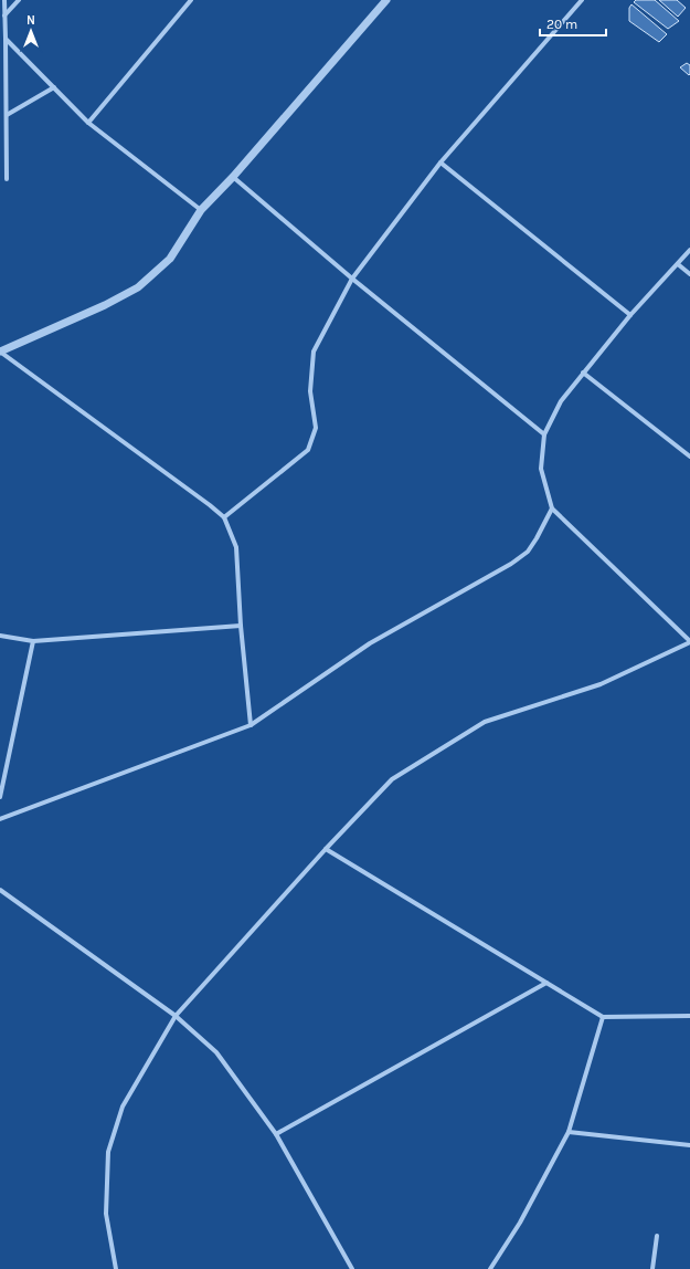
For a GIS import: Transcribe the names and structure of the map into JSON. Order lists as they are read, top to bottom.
{
  "scale_bar": "20 m",
  "north": "top"
}
